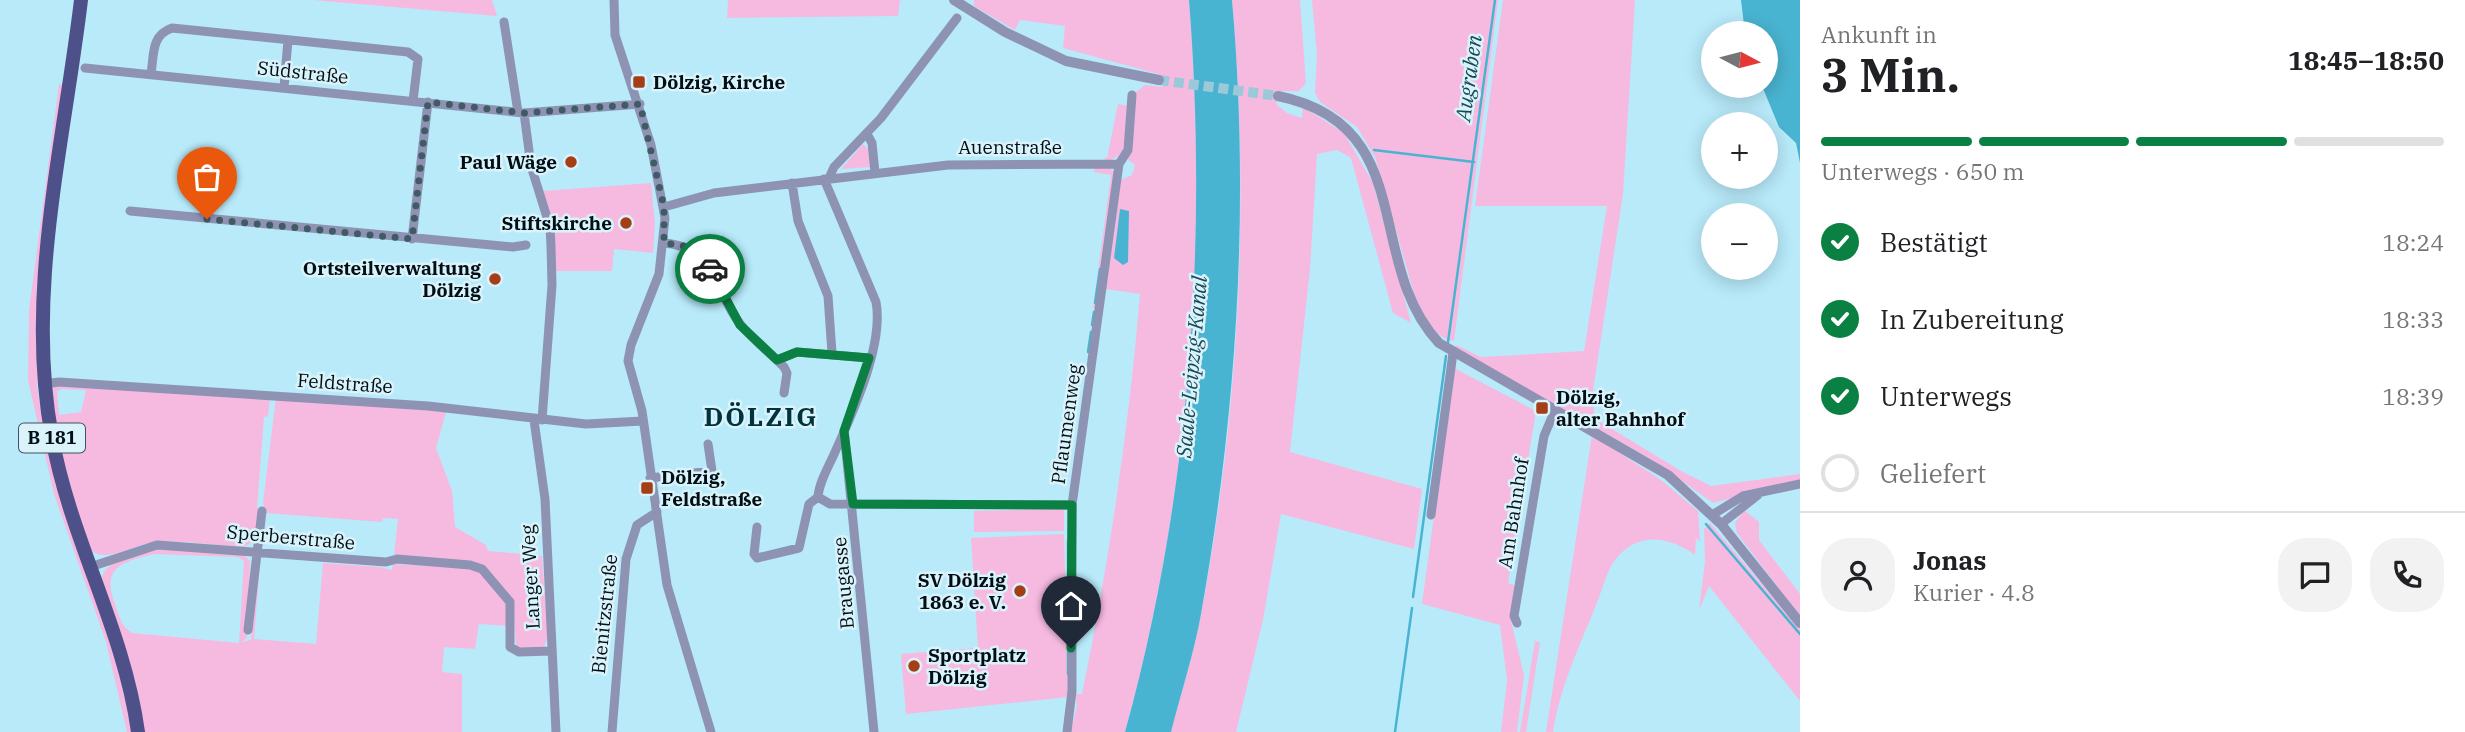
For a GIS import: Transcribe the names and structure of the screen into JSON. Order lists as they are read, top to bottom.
{
  "streets": {
    "main road": ["B 181"],
    "street": [
      "Südstraße",
      "Auenstraße",
      "Feldstraße",
      "Pflaumenweg",
      "Am Bahnhof",
      "Sperberstraße",
      "Langer Weg",
      "Braugasse",
      "Bienitzstraße"
    ]
  },
  "crossings": [
    ["Südstraße", "Langer Weg"],
    ["Auenstraße", "Pflaumenweg"],
    ["Auenstraße", "Braugasse"],
    ["Feldstraße", "B 181"],
    ["Feldstraße", "Langer Weg"],
    ["B 181", "Sperberstraße"],
    ["Sperberstraße", "Langer Weg"]
  ],
  "districts": ["DÖLZIG"],
  "water": ["Augraben", "Saale-Leipzig-Kanal"],
  "places": {
    "transit": ["Dölzig, Kirche", "Dölzig, alter Bahnhof", "Dölzig, Feldstraße"],
    "other": [
      "Paul Wäge",
      "Stiftskirche",
      "Ortsteilverwaltung Dölzig",
      "SV Dölzig 1863 e. V.",
      "Sportplatz Dölzig"
    ]
  },
  "north": "right",
  "page": {
    "heading": ["3 Min.", "Ankunft in", "18:45–18:50"],
    "panel": ["Jonas", "Kurier · 4.8"],
    "map_buttons": ["+", "−"],
    "bar": "Unterwegs · 650 m",
    "list": [
      ["Bestätigt", "18:24"],
      ["In Zubereitung", "18:33"],
      ["Unterwegs", "18:39"],
      "Geliefert"
    ]
  }
}
